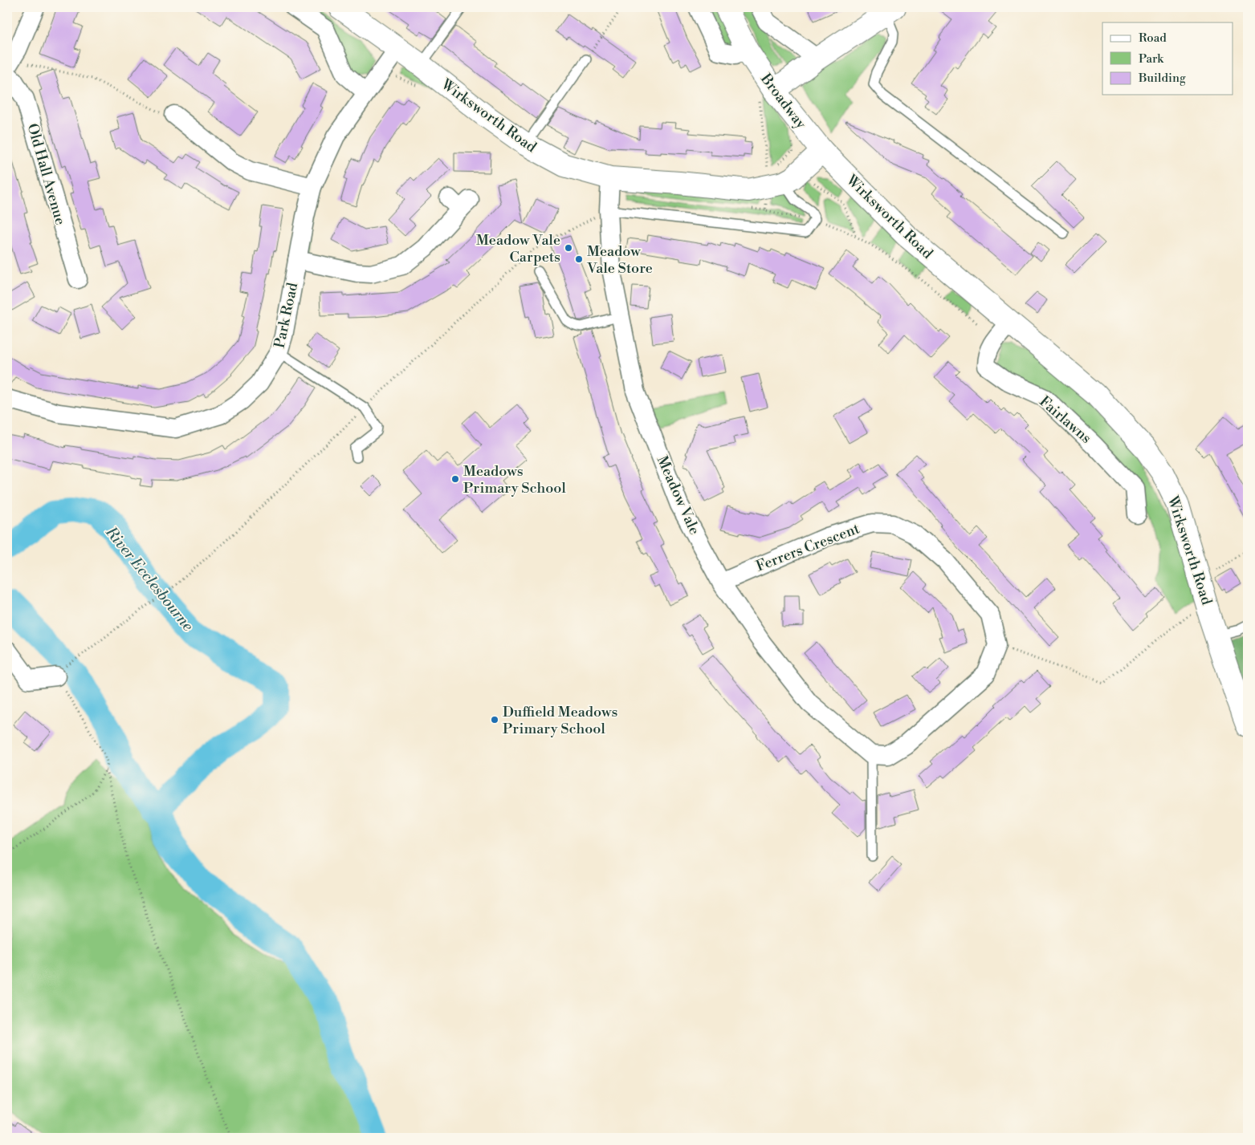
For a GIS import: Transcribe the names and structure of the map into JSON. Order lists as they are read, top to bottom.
{
  "streets": {
    "main road": ["Broadway", "Wirksworth Road"],
    "street": [
      "Old Hall Avenue",
      "Park Road",
      "Fairlawns",
      "Meadow Vale",
      "Ferrers Crescent"
    ]
  },
  "crossings": [
    ["Broadway", "Wirksworth Road"],
    ["Wirksworth Road", "Park Road"],
    ["Wirksworth Road", "Fairlawns"],
    ["Wirksworth Road", "Meadow Vale"],
    ["Meadow Vale", "Ferrers Crescent"]
  ],
  "water": ["River Ecclesbourne"],
  "places": [
    "Meadow Vale Carpets",
    "Meadow Vale Store",
    "Meadows Primary School",
    "Duffield Meadows Primary School"
  ],
  "legend": ["Road", "Park", "Building"]
}
